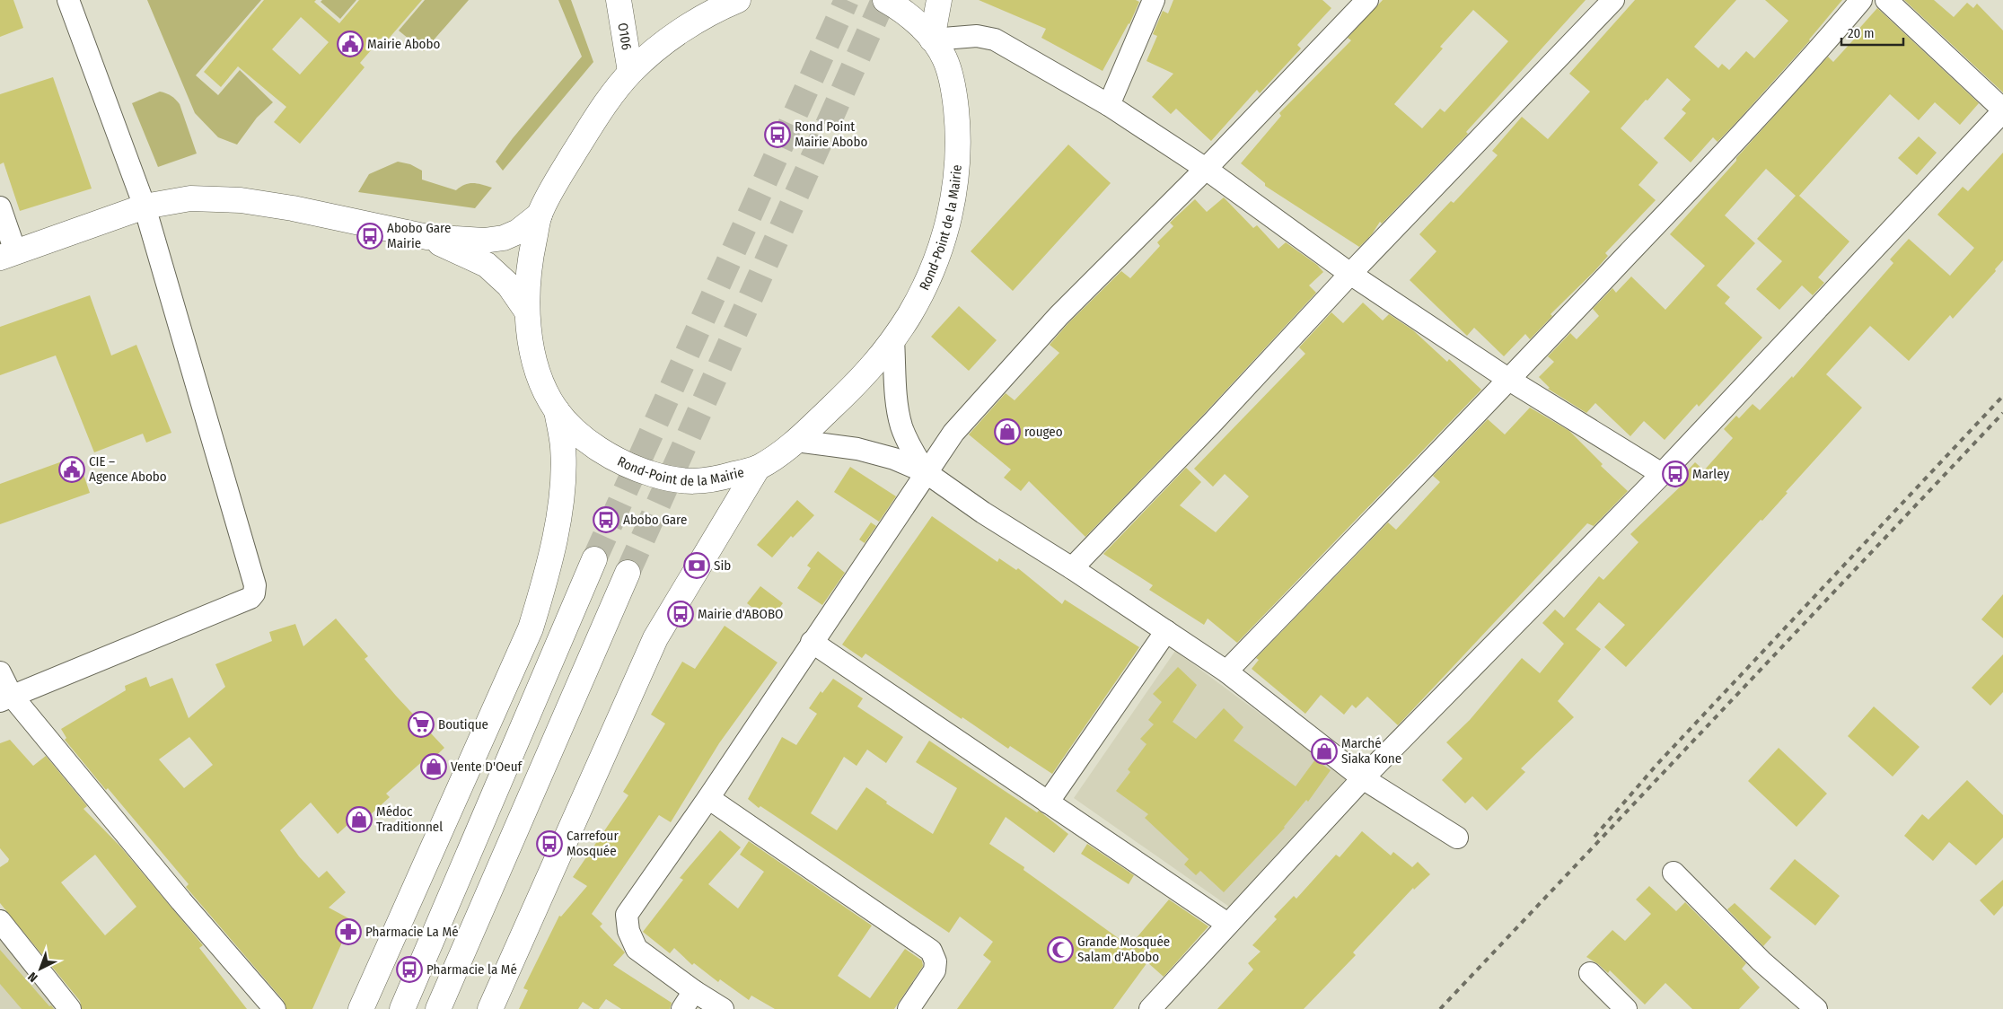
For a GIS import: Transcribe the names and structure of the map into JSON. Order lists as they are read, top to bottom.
{
  "streets": {
    "main road": ["O106", "Rond-Point de la Mairie"]
  },
  "crossings": [
    ["O106", "Rond-Point de la Mairie"]
  ],
  "places": {
    "public building": ["Mairie Abobo", "CIE – Agence Abobo"],
    "bus stop": [
      "Rond Point Mairie Abobo",
      "Abobo Gare Mairie",
      "Marley",
      "Abobo Gare",
      "Mairie d'ABOBO",
      "Carrefour Mosquée",
      "Pharmacie la Mé"
    ],
    "shop": [
      "rougeo",
      "Marché Siaka Kone",
      "Vente D'Oeuf",
      "Médoc Traditionnel"
    ],
    "bank": ["Sib"],
    "supermarket": ["Boutique"],
    "pharmacy": ["Pharmacie La Mé"],
    "mosque": ["Grande Mosquée Salam d'Abobo"]
  },
  "scale_bar": "20 m",
  "north": "bottom left"
}
